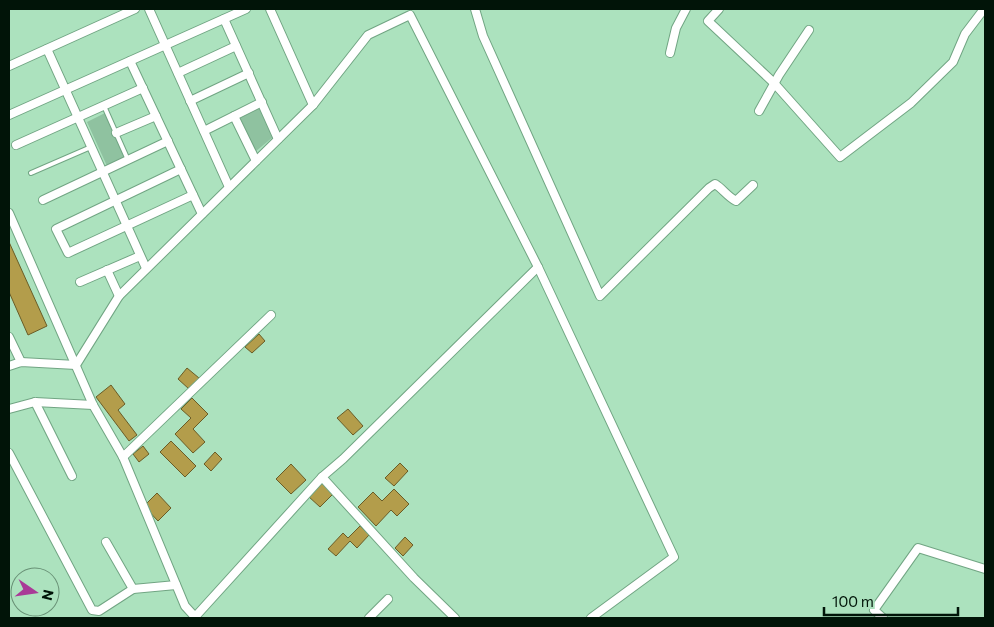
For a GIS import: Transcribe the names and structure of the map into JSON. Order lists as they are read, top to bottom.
{
  "scale_bar": "100 m",
  "north": "right"
}
